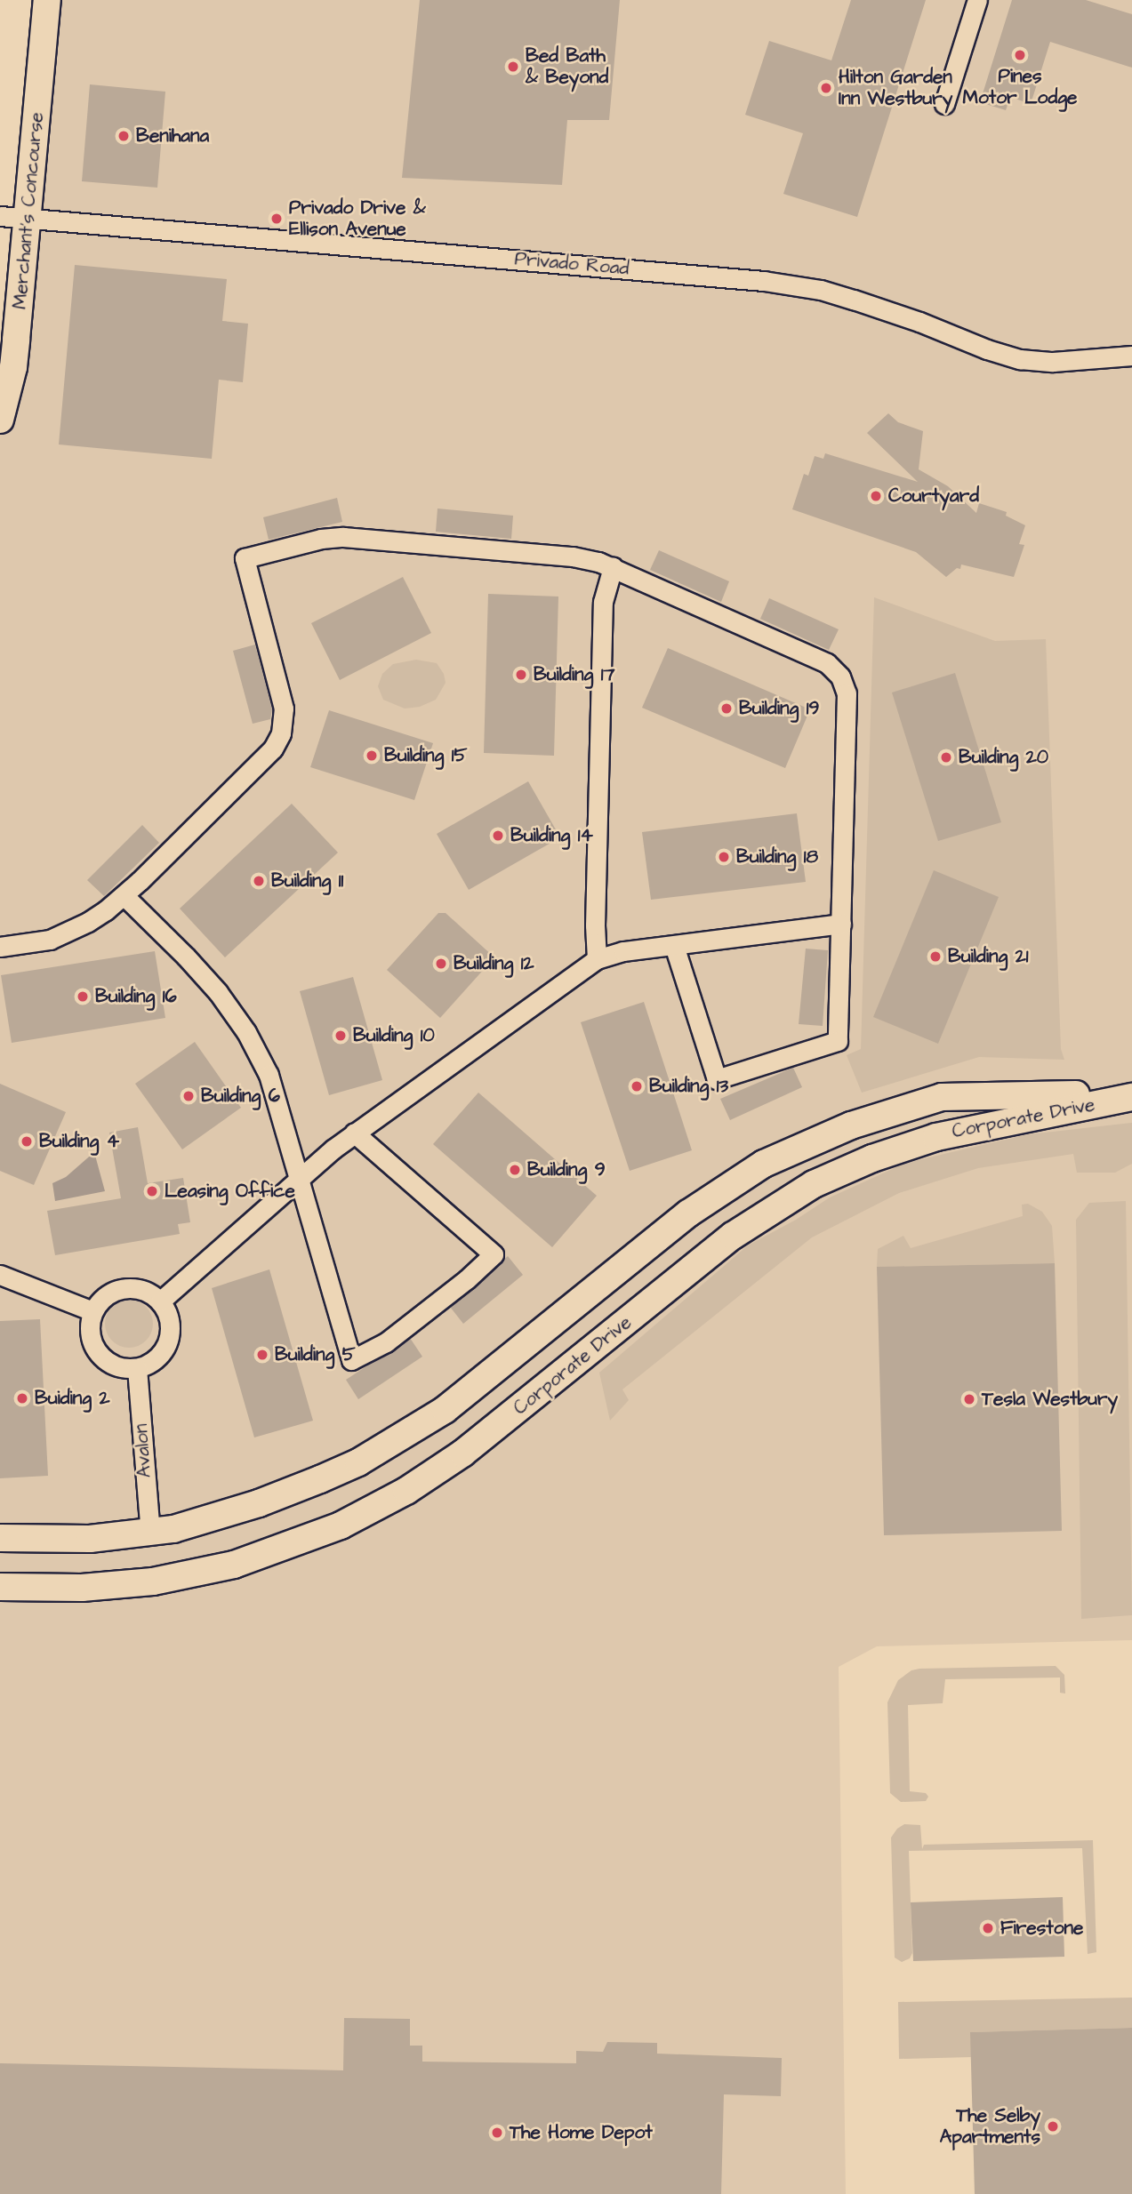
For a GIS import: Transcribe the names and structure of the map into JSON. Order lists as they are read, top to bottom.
{
  "streets": {
    "main road": ["Merchant's Concourse", "Corporate Drive"],
    "street": ["Privado Road", "Avalon"]
  },
  "crossings": [
    ["Merchant's Concourse", "Privado Road"],
    ["Corporate Drive", "Avalon"]
  ],
  "places": [
    "Pines Motor Lodge",
    "Bed Bath & Beyond",
    "Hilton Garden Inn Westbury",
    "Benihana",
    "Privado Drive & Ellison Avenue",
    "Courtyard",
    "Building 17",
    "Building 19",
    "Building 15",
    "Building 20",
    "Building 14",
    "Building 18",
    "Building 11",
    "Building 21",
    "Building 12",
    "Building 16",
    "Building 10",
    "Building 13",
    "Building 6",
    "Building 4",
    "Building 9",
    "Leasing Office",
    "Building 5",
    "Buiding 2",
    "Tesla Westbury",
    "Firestone",
    "The Selby Apartments",
    "The Home Depot"
  ]
}
